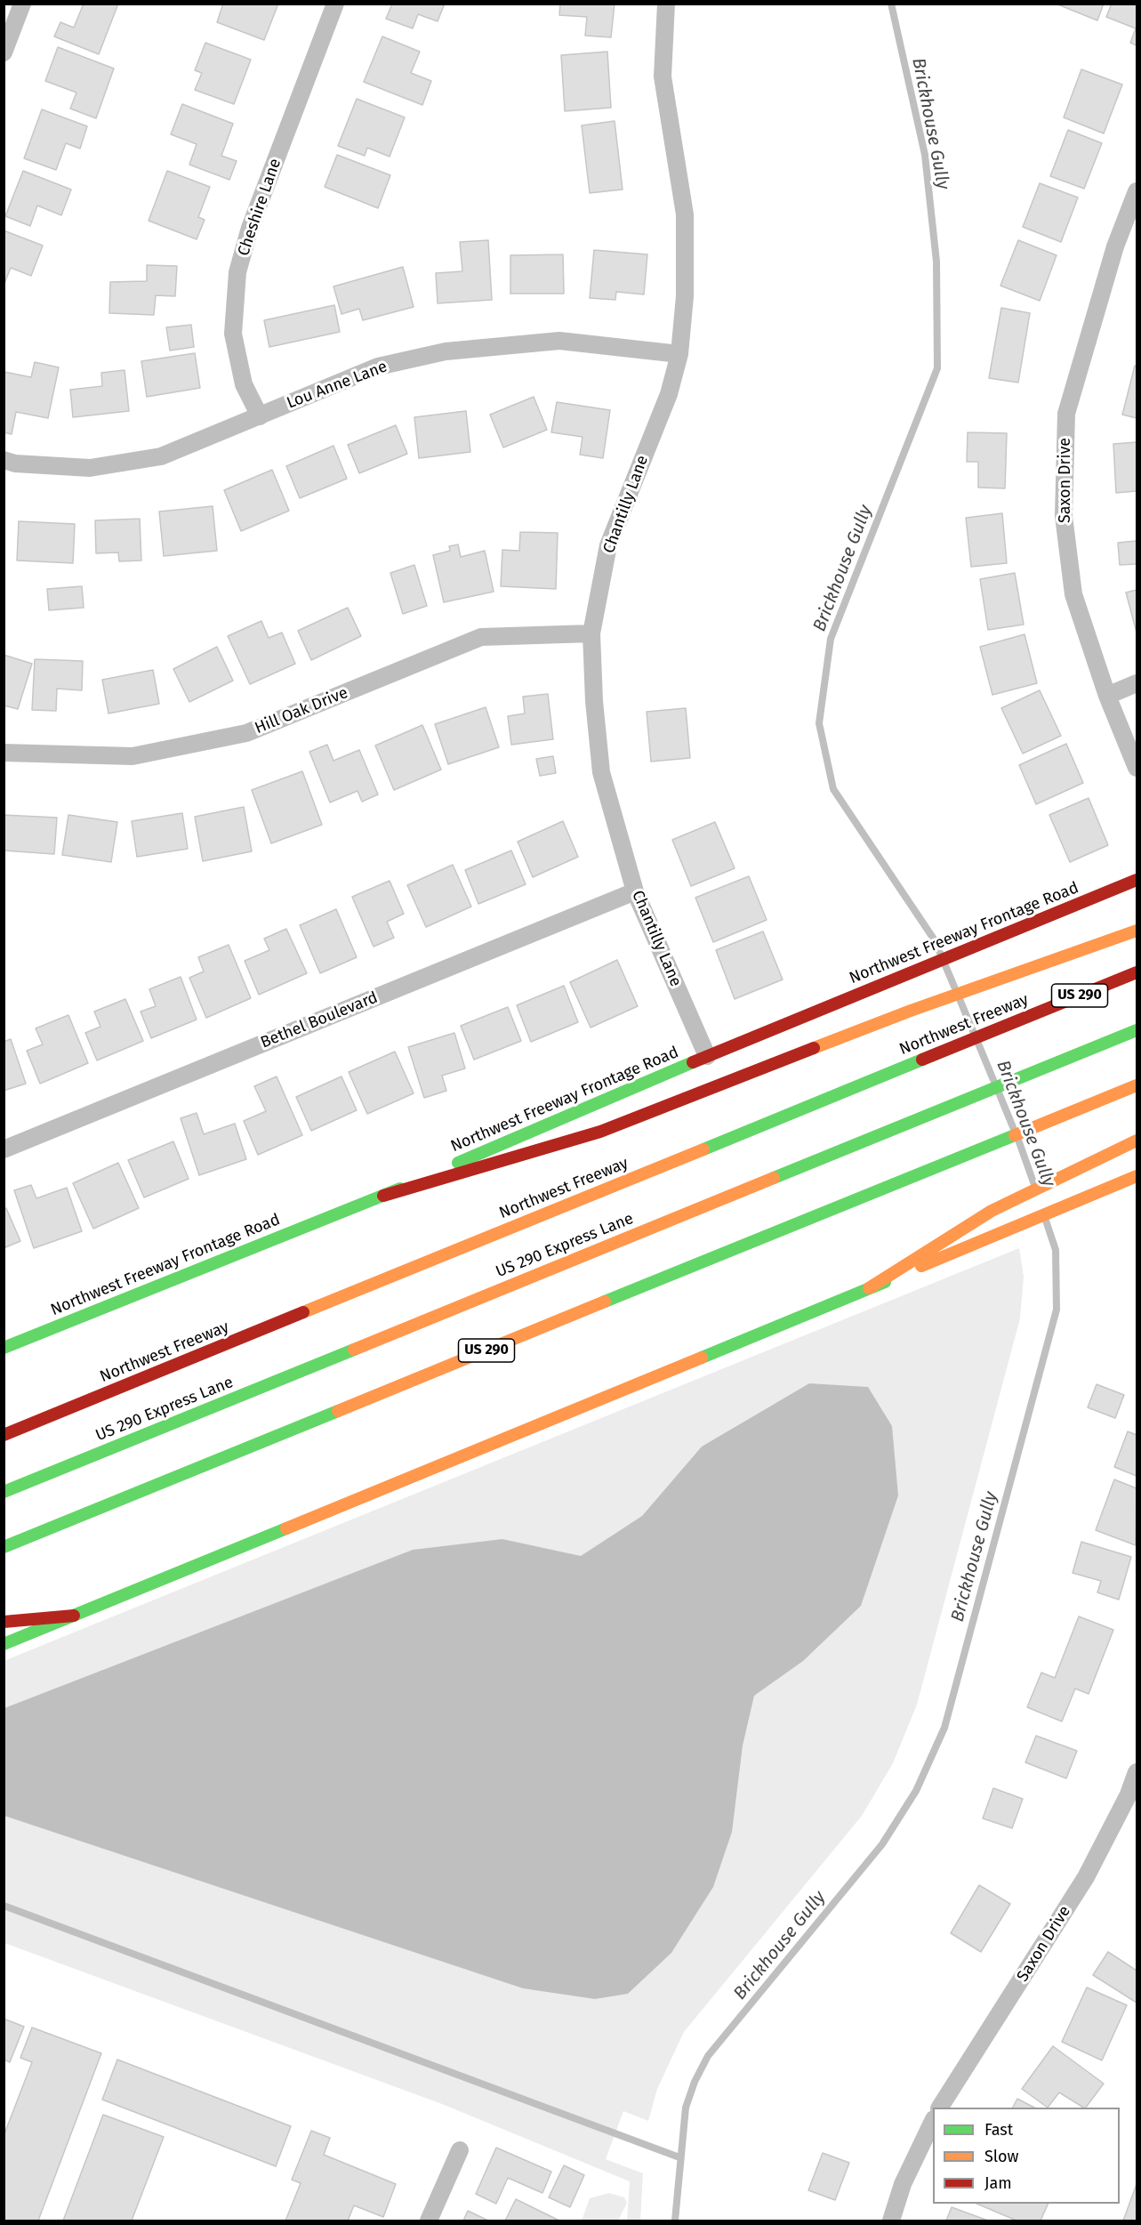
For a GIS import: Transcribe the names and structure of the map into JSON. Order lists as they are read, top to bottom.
{
  "streets": {
    "main road": [
      "Northwest Freeway Frontage Road",
      "US 290",
      "Northwest Freeway",
      "US 290 Express Lane"
    ],
    "street": [
      "Cheshire Lane",
      "Lou Anne Lane",
      "Saxon Drive",
      "Chantilly Lane",
      "Hill Oak Drive",
      "Bethel Boulevard"
    ]
  },
  "crossings": [
    ["Cheshire Lane", "Lou Anne Lane"],
    ["Lou Anne Lane", "Chantilly Lane"],
    ["Chantilly Lane", "Hill Oak Drive"],
    ["Chantilly Lane", "Northwest Freeway Frontage Road"],
    ["Chantilly Lane", "Bethel Boulevard"]
  ],
  "water": ["Brickhouse Gully"],
  "legend": ["Fast", "Slow", "Jam"]
}
